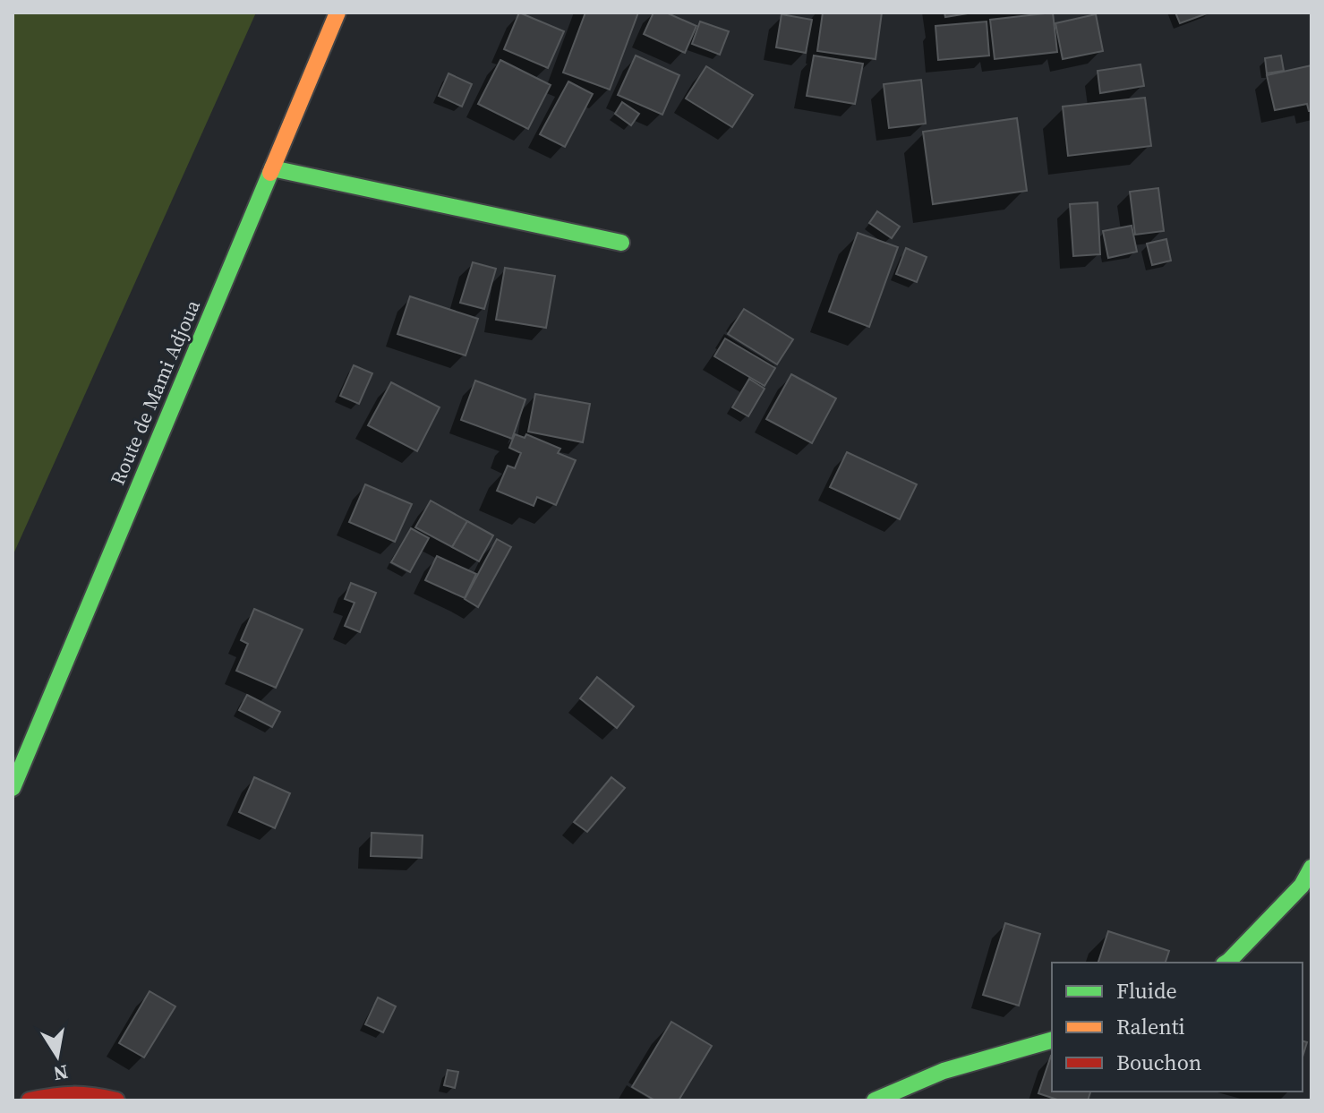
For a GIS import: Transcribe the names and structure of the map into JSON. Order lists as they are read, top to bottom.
{
  "streets": {
    "street": ["Route de Mami Adjoua"]
  },
  "legend": ["Fluide", "Ralenti", "Bouchon"],
  "north": "bottom"
}
